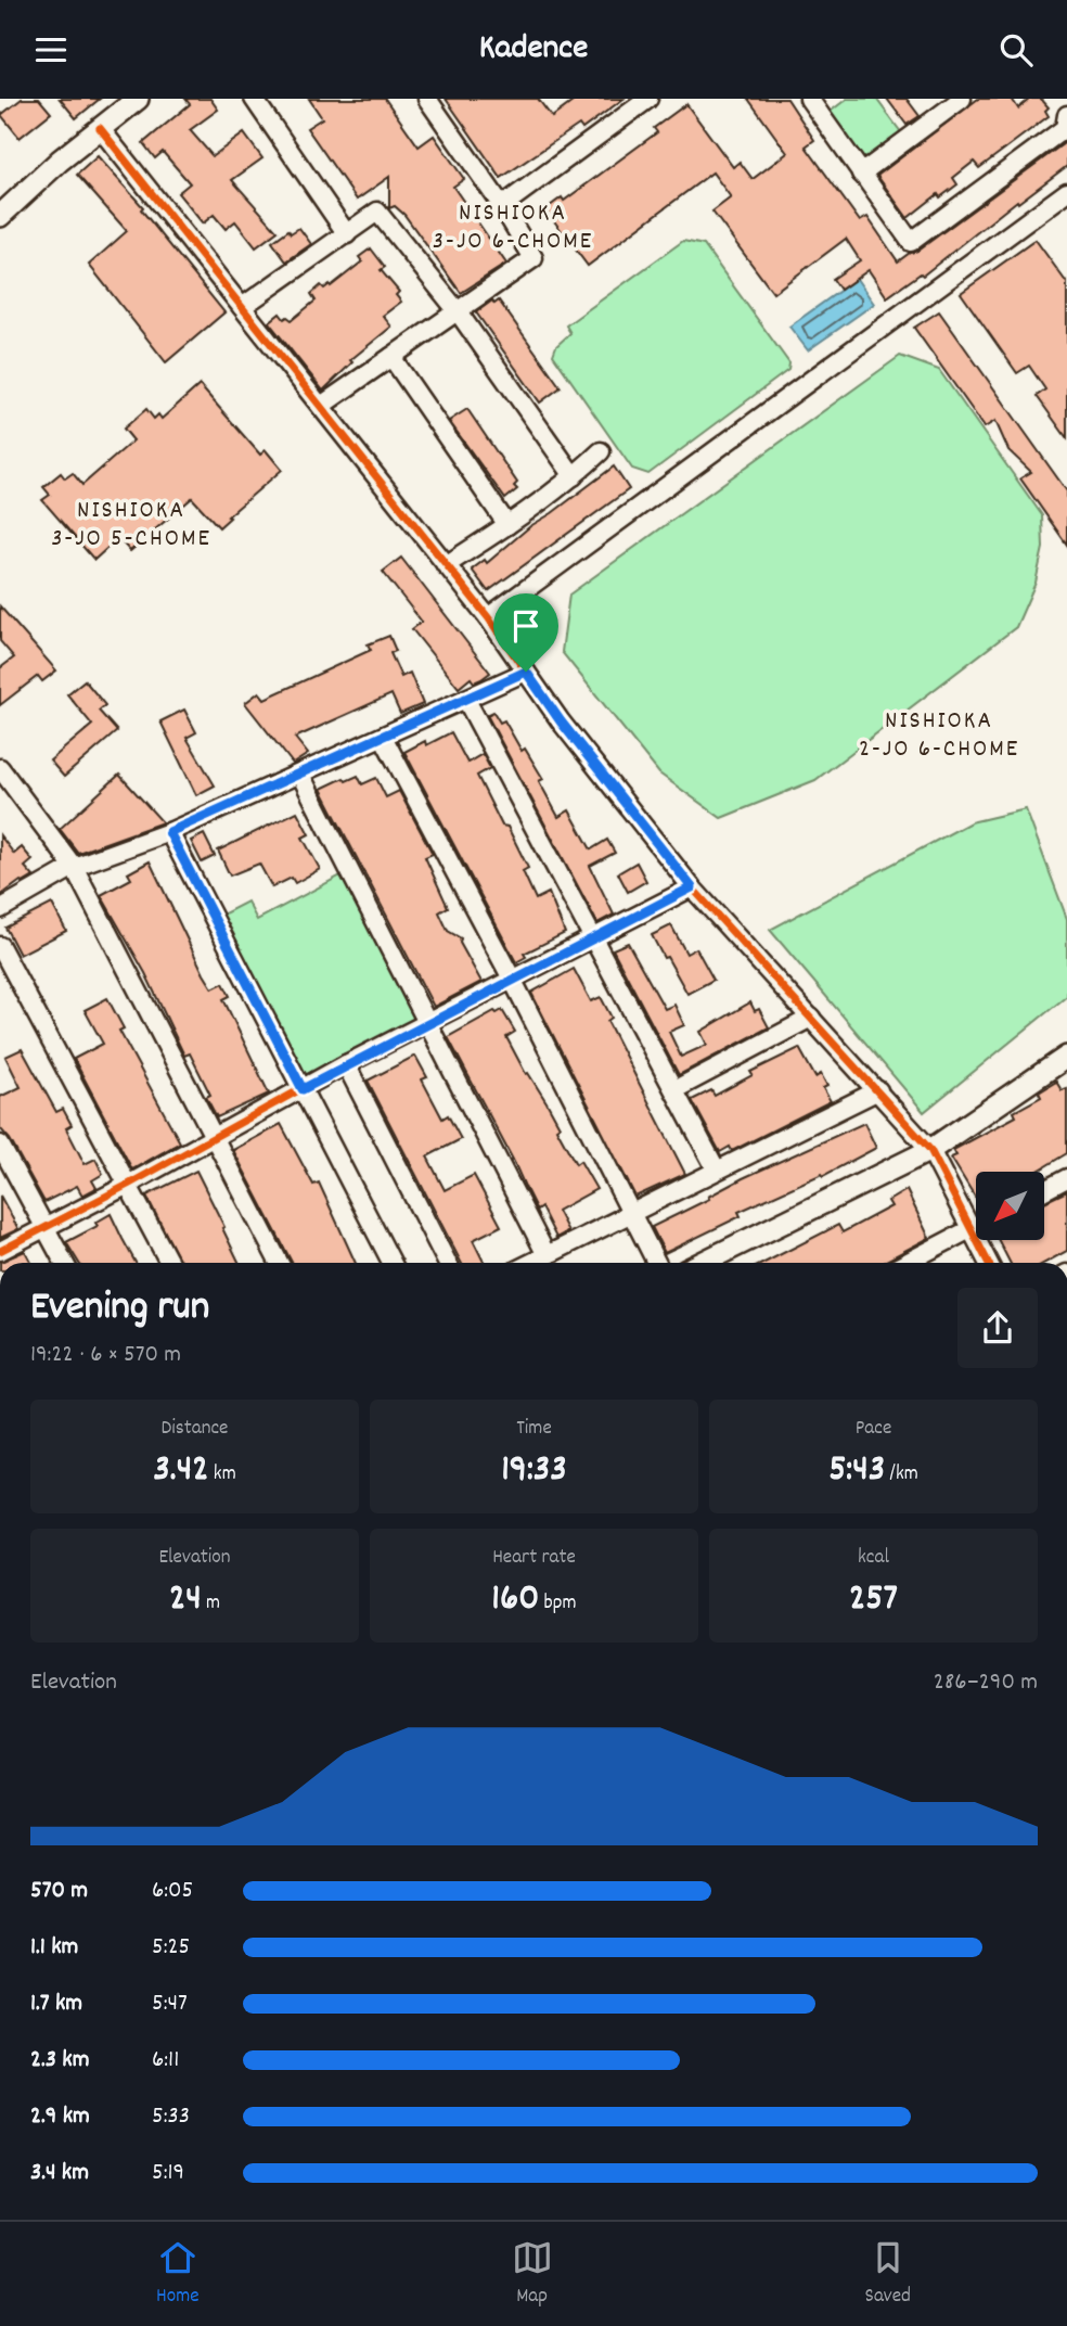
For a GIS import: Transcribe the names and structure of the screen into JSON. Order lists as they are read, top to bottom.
{
  "districts": ["NISHIOKA 3-JO 6-CHOME", "NISHIOKA 3-JO 5-CHOME", "NISHIOKA 2-JO 6-CHOME"],
  "north": "bottom left",
  "page": {
    "header": "Kadence",
    "heading": ["Evening run", "19:22 · 6 × 570 m"],
    "stats": [
      ["Distance", "3.42 km"],
      ["Time", "19:33"],
      ["Pace", "5:43 /km"],
      ["Elevation", "24 m"],
      ["Heart rate", "160 bpm"],
      ["kcal", "257"]
    ],
    "chart": ["Elevation", "286–290 m"],
    "list": [
      {
        "name": "570 m",
        "note": "6:05"
      },
      {
        "name": "1.1 km",
        "note": "5:25"
      },
      {
        "name": "1.7 km",
        "note": "5:47"
      },
      {
        "name": "2.3 km",
        "note": "6:11"
      },
      {
        "name": "2.9 km",
        "note": "5:33"
      },
      {
        "name": "3.4 km",
        "note": "5:19"
      }
    ],
    "tabs": ["Home", "Map", "Saved"]
  }
}
